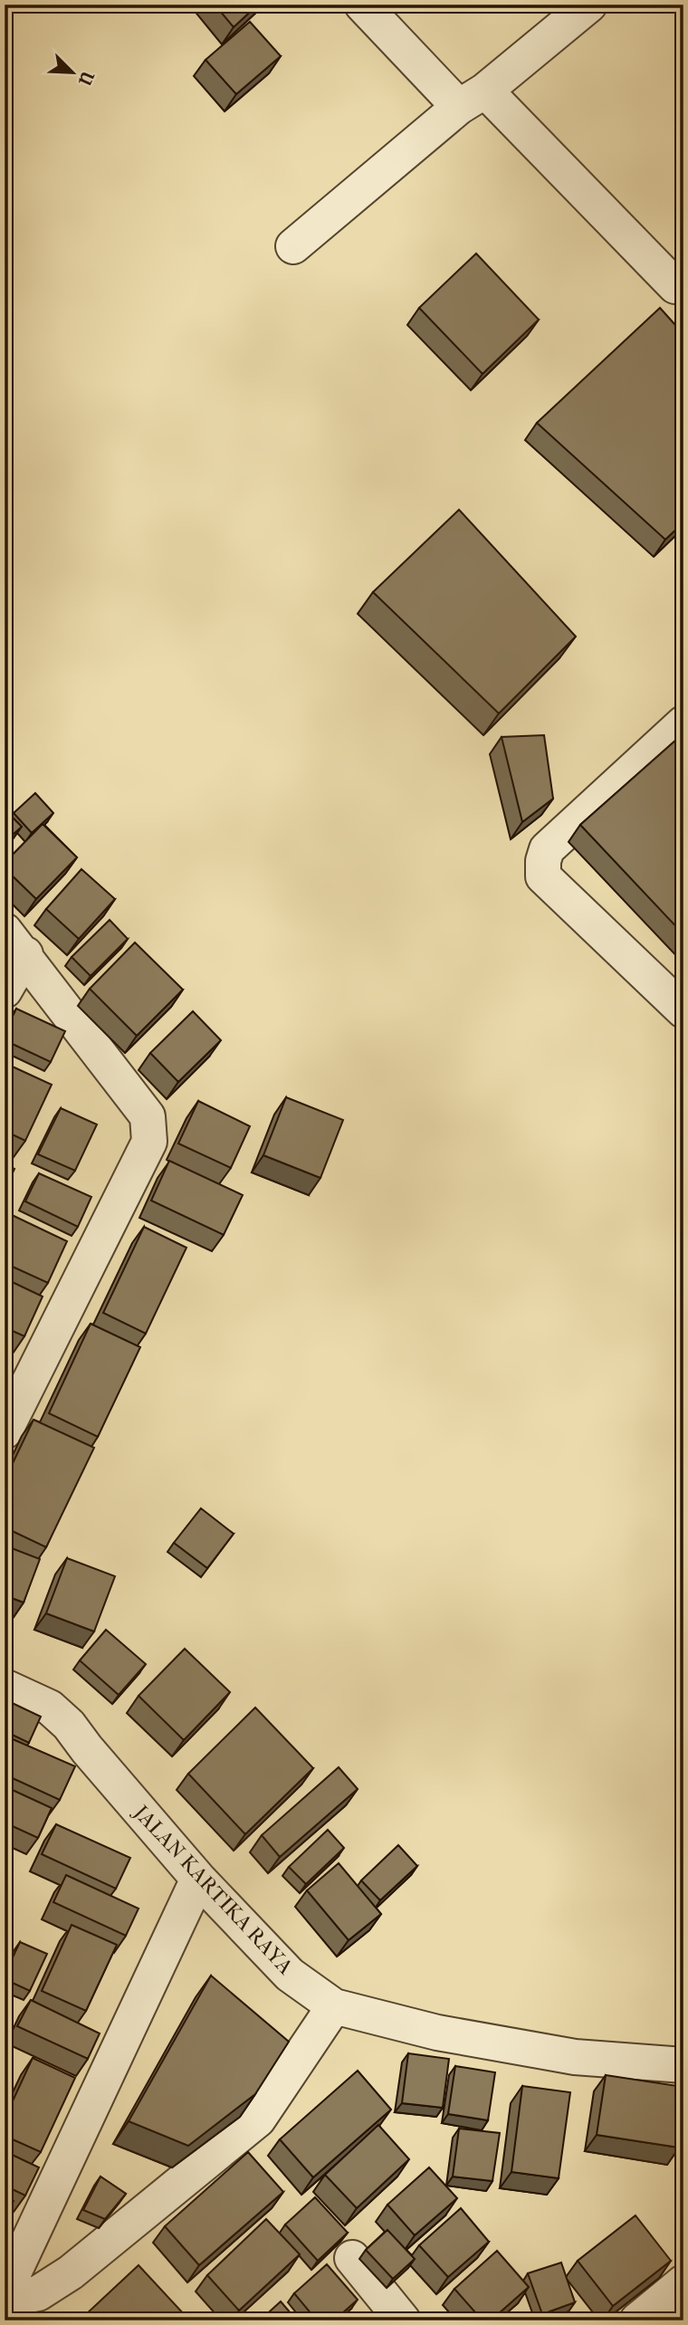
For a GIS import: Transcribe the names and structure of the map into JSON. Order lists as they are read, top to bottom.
{
  "streets": {
    "street": ["JALAN KARTIKA RAYA"]
  },
  "north": "bottom right"
}
